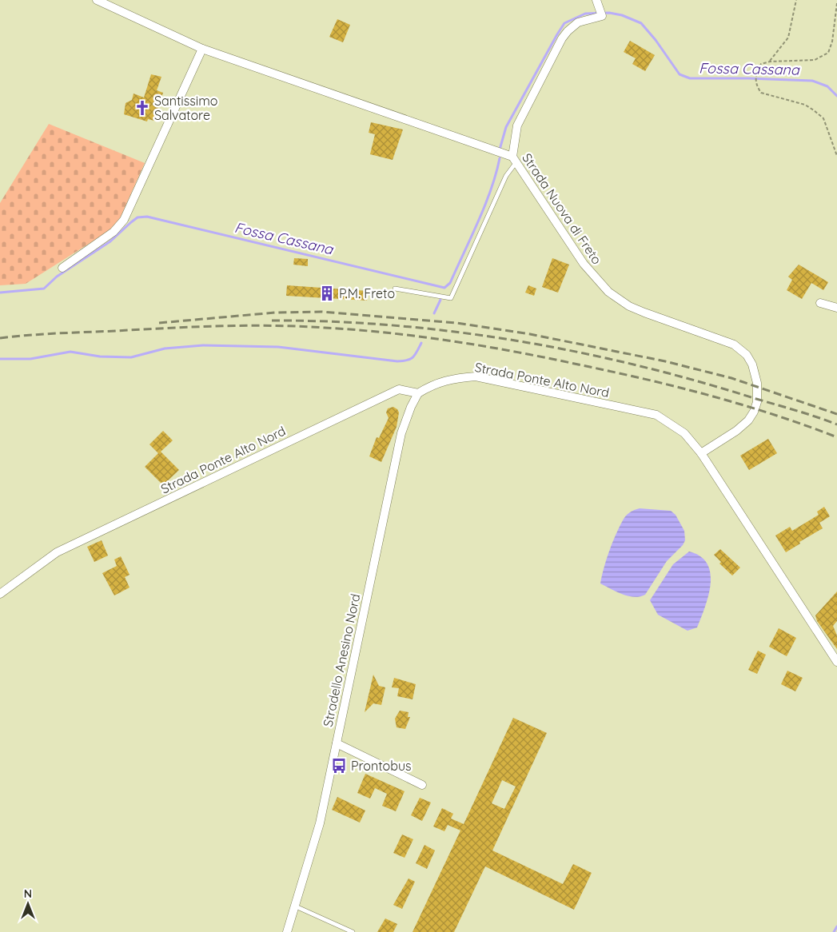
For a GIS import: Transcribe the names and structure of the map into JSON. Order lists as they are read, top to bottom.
{
  "streets": {
    "street": ["Strada Nuova di Freto", "Strada Ponte Alto Nord", "Stradello Anesino Nord"]
  },
  "crossings": [
    ["Strada Nuova di Freto", "Strada Ponte Alto Nord"],
    ["Strada Ponte Alto Nord", "Stradello Anesino Nord"]
  ],
  "water": ["Fossa Cassana"],
  "places": {
    "church": ["Santissimo Salvatore"],
    "building": ["P.M. Freto"],
    "bus stop": ["Prontobus"]
  },
  "north": "top"
}
